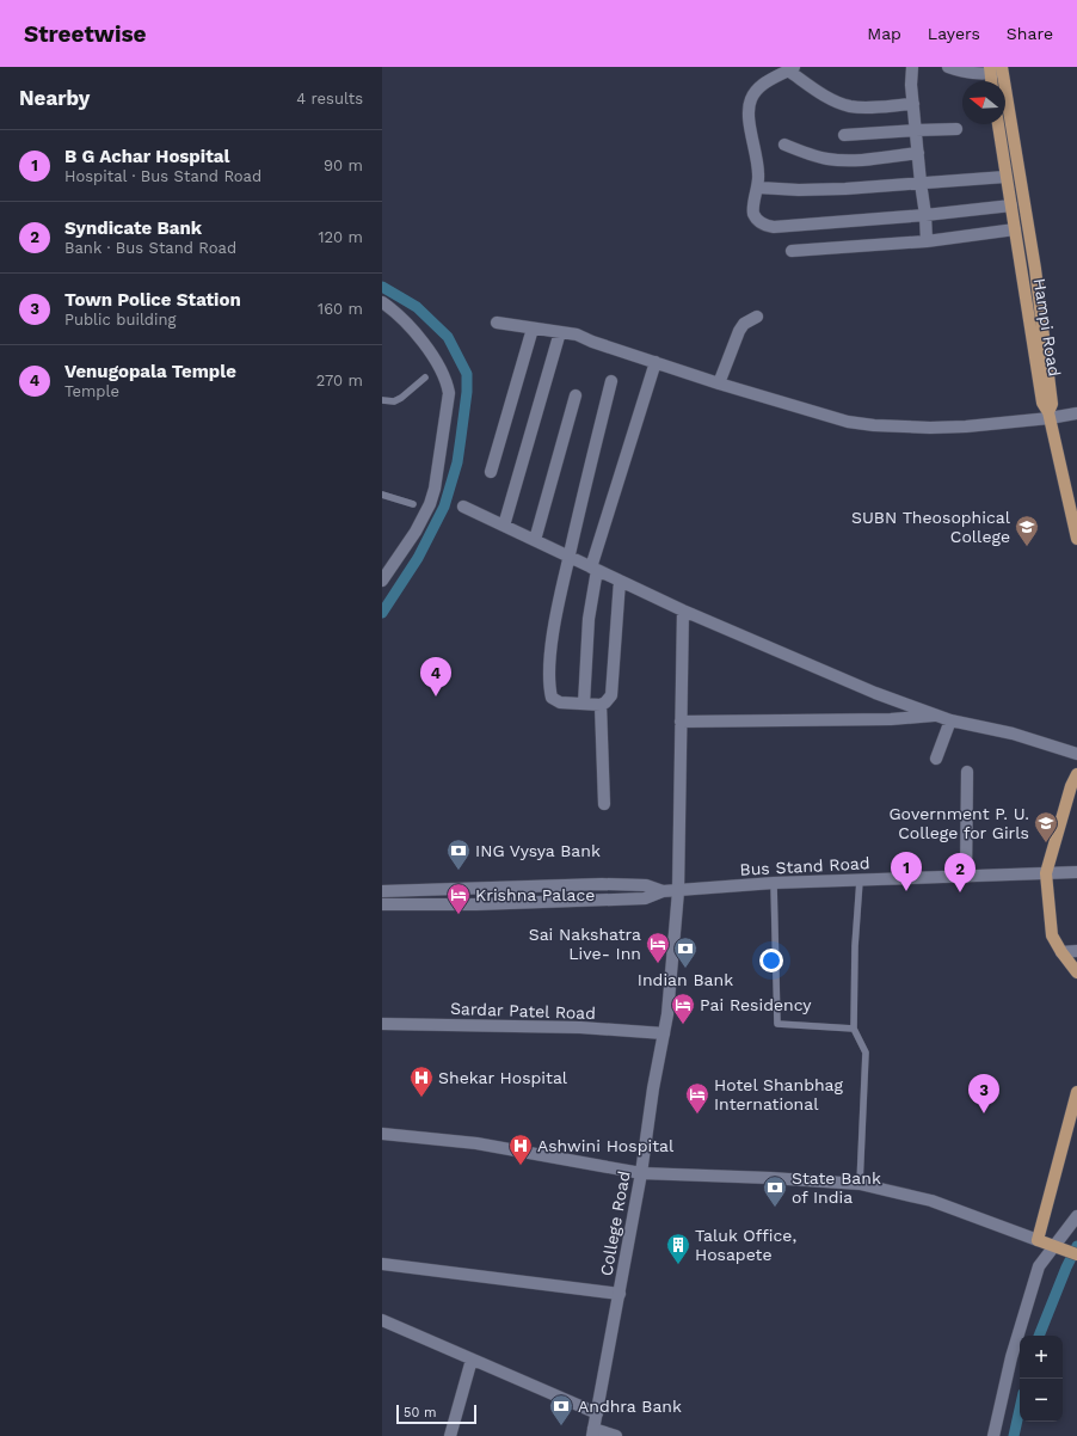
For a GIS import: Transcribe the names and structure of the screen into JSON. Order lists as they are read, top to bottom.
{
  "streets": {
    "main road": ["Hampi Road"],
    "street": ["Bus Stand Road", "Sardar Patel Road", "College Road"]
  },
  "crossings": [
    ["Bus Stand Road", "College Road"],
    ["Sardar Patel Road", "College Road"]
  ],
  "places": {
    "school or university": ["SUBN Theosophical College", "Government P. U. College for Girls"],
    "bank": [
      "ING Vysya Bank",
      "Indian Bank",
      "State Bank of India",
      "Andhra Bank"
    ],
    "hotel": [
      "Krishna Palace",
      "Sai Nakshatra Live- Inn",
      "Pai Residency",
      "Hotel Shanbhag International"
    ],
    "hospital": ["Shekar Hospital", "Ashwini Hospital"],
    "building": ["Taluk Office, Hosapete"]
  },
  "scale_bar": "50 m",
  "north": "left",
  "page": {
    "header": "Streetwise",
    "nav": ["Map", "Layers", "Share"],
    "heading": ["Nearby", "4 results"],
    "list": [
      {
        "mark": "1",
        "name": "B G Achar Hospital",
        "note": "Hospital · Bus Stand Road",
        "value": "90 m"
      },
      {
        "mark": "2",
        "name": "Syndicate Bank",
        "note": "Bank · Bus Stand Road",
        "value": "120 m"
      },
      {
        "mark": "3",
        "name": "Town Police Station",
        "note": "Public building",
        "value": "160 m"
      },
      {
        "mark": "4",
        "name": "Venugopala Temple",
        "note": "Temple",
        "value": "270 m"
      }
    ],
    "pins": [
      "4",
      "1",
      "2",
      "3"
    ],
    "map_buttons": ["+", "−"],
    "scale": "50 m"
  }
}
